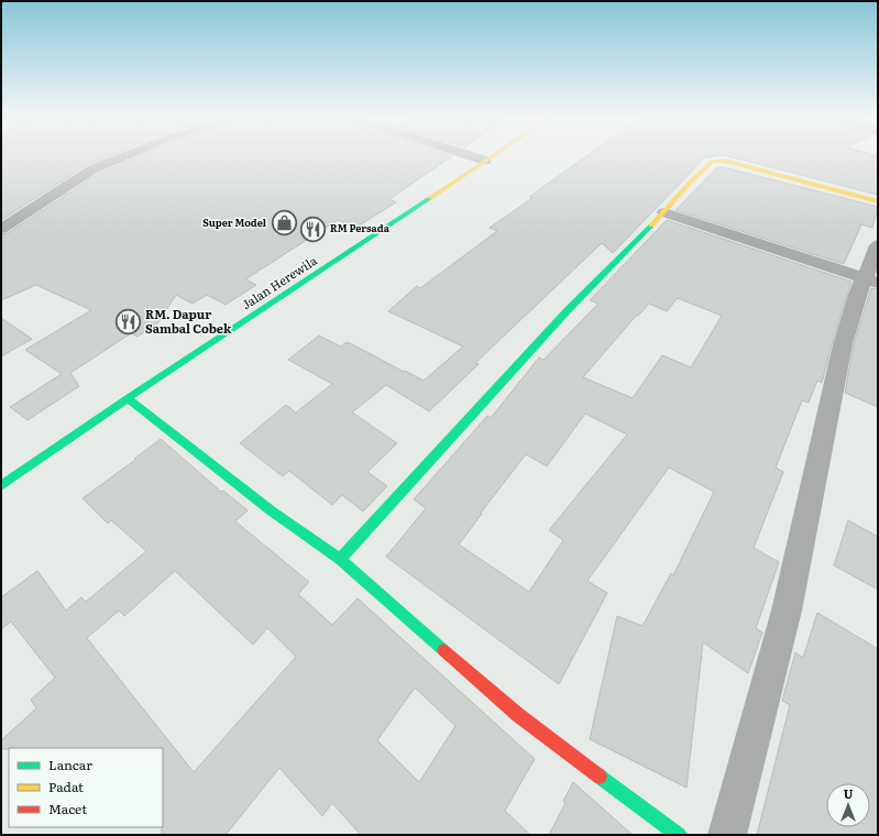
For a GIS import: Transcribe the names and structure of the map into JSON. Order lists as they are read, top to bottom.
{
  "streets": {
    "street": ["Jalan Herewila"]
  },
  "places": {
    "shop": ["Super Model"],
    "restaurant": ["RM Persada", "RM. Dapur Sambal Cobek"]
  },
  "legend": ["Lancar", "Padat", "Macet"],
  "north": "top"
}
